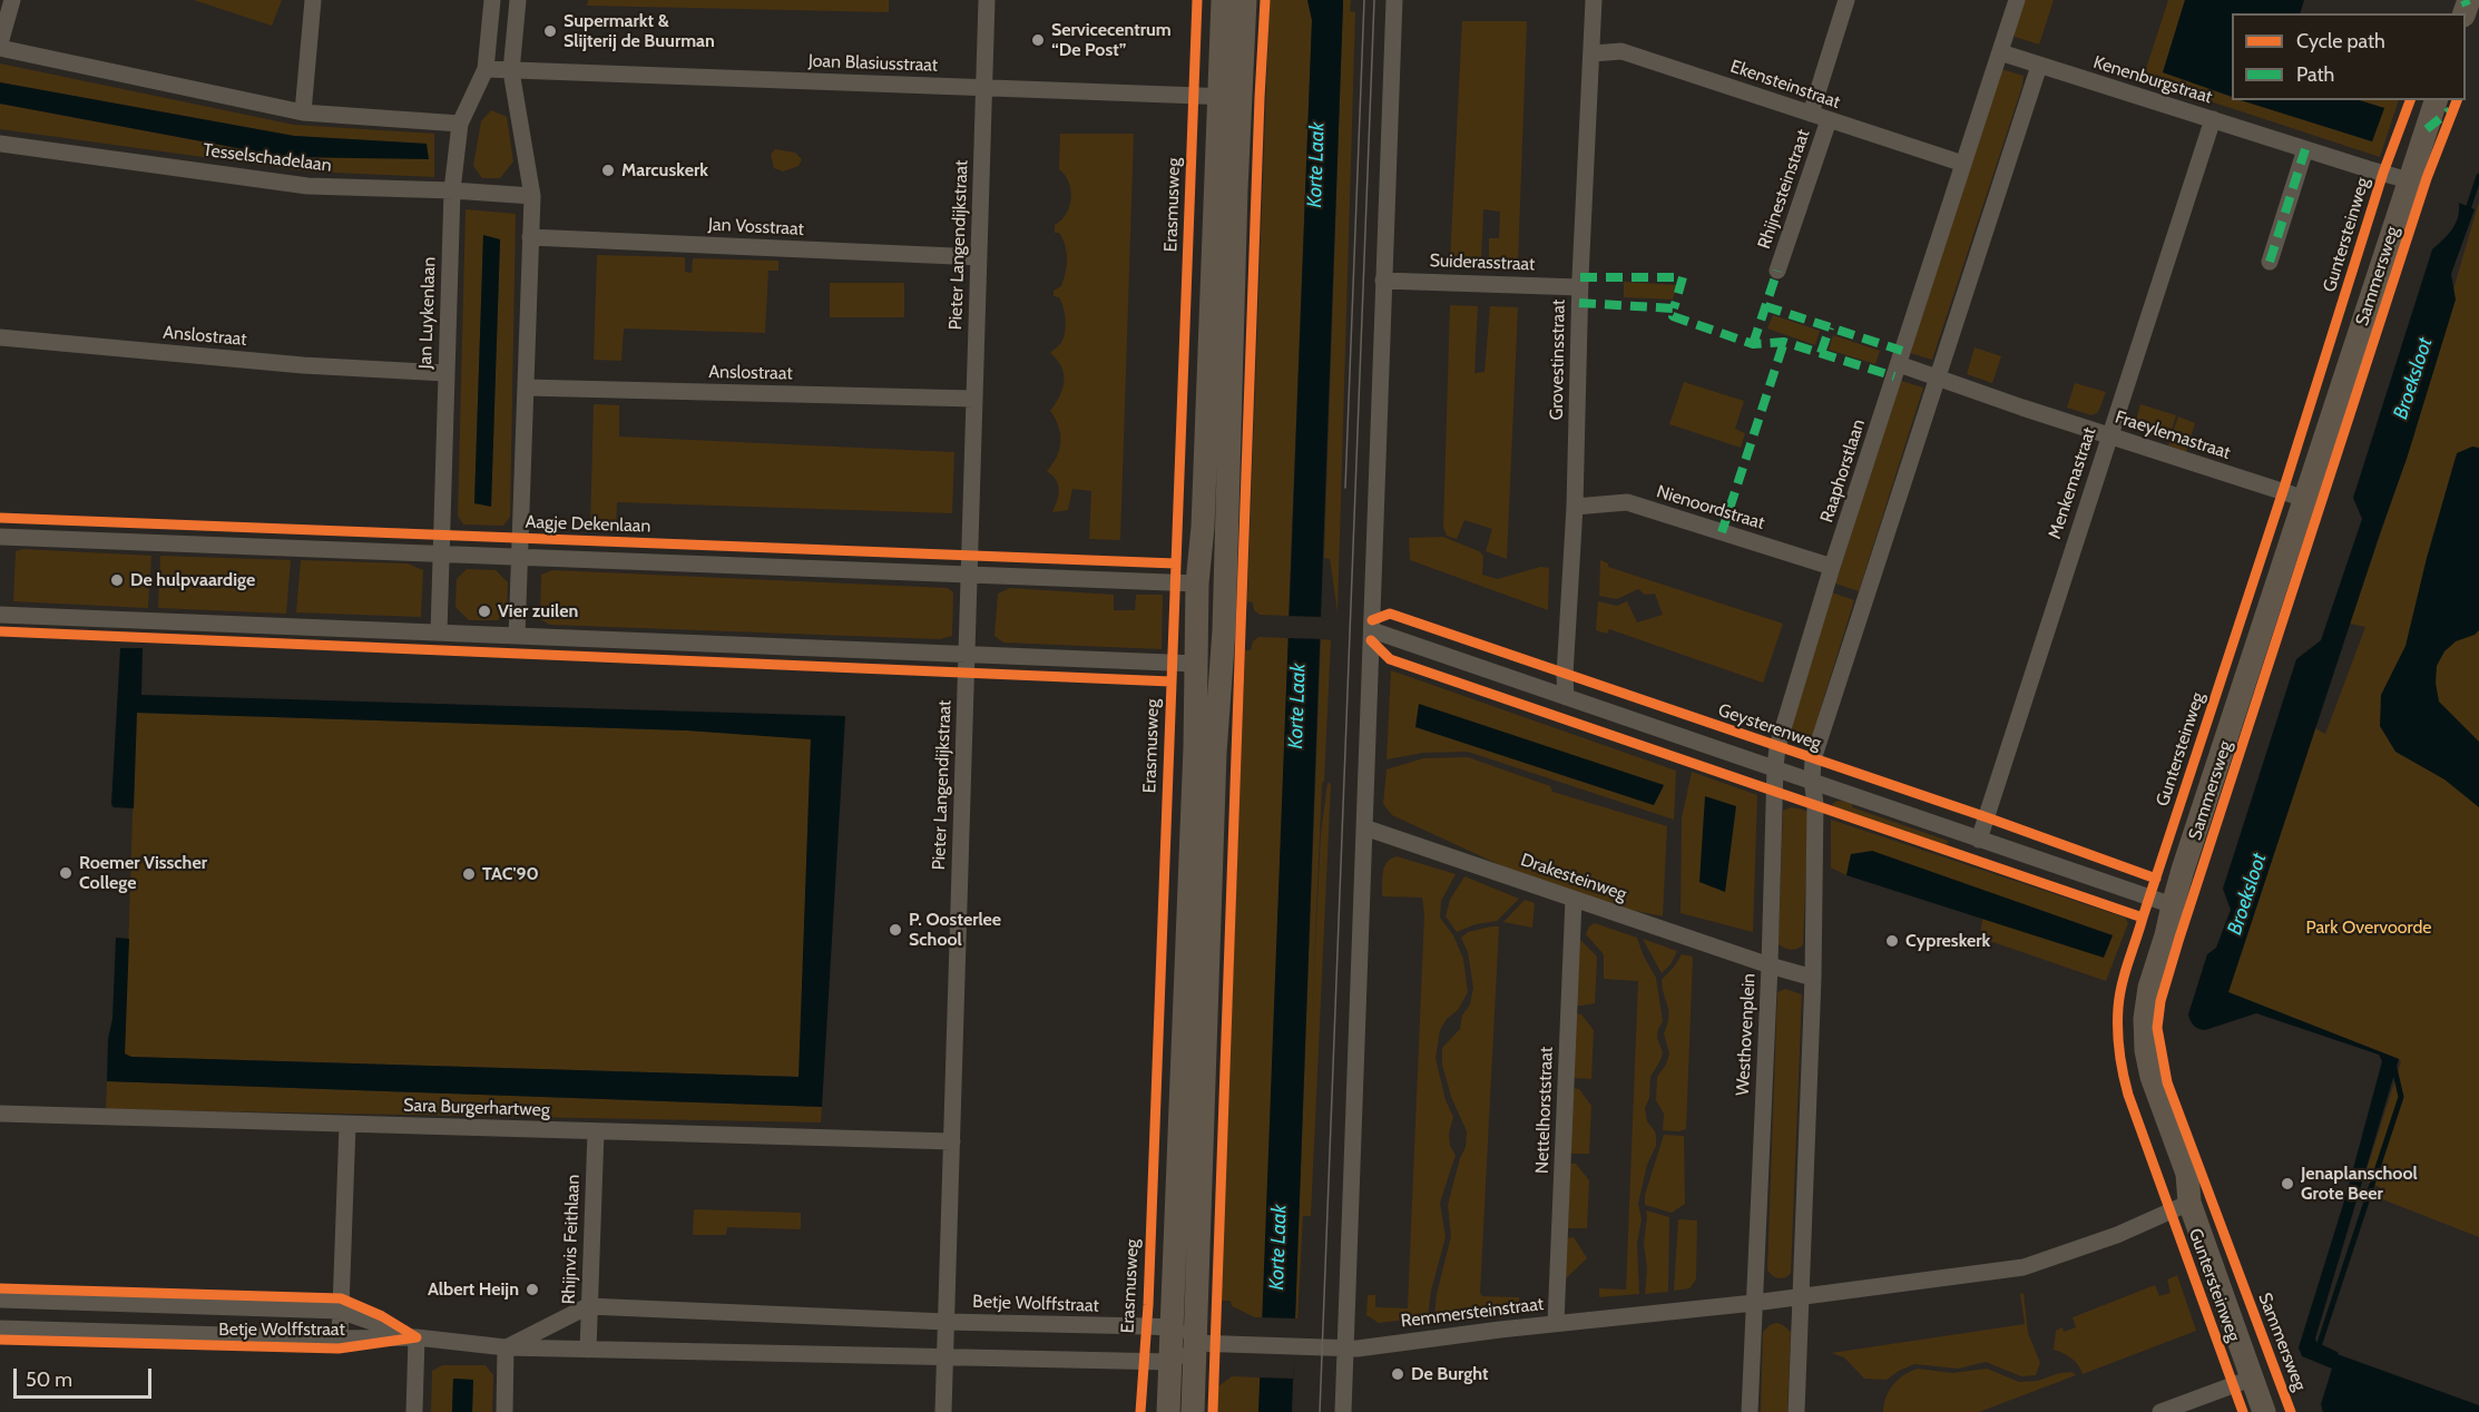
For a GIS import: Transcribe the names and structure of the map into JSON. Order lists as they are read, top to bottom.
{
  "streets": {
    "main road": ["Guntersteinweg"],
    "street": [
      "Joan Blasiusstraat",
      "Kenenburgstraat",
      "Ekensteinstraat",
      "Tesselschadelaan",
      "Rhijnesteinstraat",
      "Jan Vosstraat",
      "Pieter Langendijkstraat",
      "Suiderasstraat",
      "Jan Luykenlaan",
      "Anslostraat",
      "Grovestinsstraat",
      "Fraeylemastraat",
      "Raaphorstlaan",
      "Menkemastraat",
      "Nienoordstraat",
      "Aagje Dekenlaan",
      "Geysterenweg",
      "Drakesteinweg",
      "Westhovenplein",
      "Sara Burgerhartweg",
      "Nettelhorststraat",
      "Rhijnvis Feithlaan",
      "Betje Wolffstraat",
      "Remmersteinstraat"
    ],
    "cycle path": ["Erasmusweg", "Sammersweg"]
  },
  "crossings": [
    ["Joan Blasiusstraat", "Pieter Langendijkstraat"],
    ["Joan Blasiusstraat", "Jan Luykenlaan"],
    ["Kenenburgstraat", "Guntersteinweg"],
    ["Kenenburgstraat", "Raaphorstlaan"],
    ["Kenenburgstraat", "Menkemastraat"],
    ["Ekensteinstraat", "Rhijnesteinstraat"],
    ["Ekensteinstraat", "Grovestinsstraat"],
    ["Ekensteinstraat", "Raaphorstlaan"],
    ["Tesselschadelaan", "Jan Luykenlaan"],
    ["Jan Vosstraat", "Pieter Langendijkstraat"],
    ["Guntersteinweg", "Fraeylemastraat"],
    ["Guntersteinweg", "Geysterenweg"],
    ["Pieter Langendijkstraat", "Anslostraat"],
    ["Pieter Langendijkstraat", "Aagje Dekenlaan"],
    ["Pieter Langendijkstraat", "Sara Burgerhartweg"],
    ["Pieter Langendijkstraat", "Betje Wolffstraat"],
    ["Suiderasstraat", "Grovestinsstraat"],
    ["Jan Luykenlaan", "Anslostraat"],
    ["Jan Luykenlaan", "Aagje Dekenlaan"],
    ["Grovestinsstraat", "Nienoordstraat"],
    ["Grovestinsstraat", "Geysterenweg"],
    ["Fraeylemastraat", "Raaphorstlaan"],
    ["Fraeylemastraat", "Menkemastraat"],
    ["Raaphorstlaan", "Nienoordstraat"],
    ["Raaphorstlaan", "Geysterenweg"],
    ["Raaphorstlaan", "Drakesteinweg"],
    ["Raaphorstlaan", "Westhovenplein"],
    ["Menkemastraat", "Geysterenweg"],
    ["Drakesteinweg", "Westhovenplein"],
    ["Drakesteinweg", "Nettelhorststraat"],
    ["Westhovenplein", "Remmersteinstraat"],
    ["Sara Burgerhartweg", "Rhijnvis Feithlaan"],
    ["Nettelhorststraat", "Remmersteinstraat"],
    ["Rhijnvis Feithlaan", "Betje Wolffstraat"]
  ],
  "water": ["Korte Laak", "Broeksloot"],
  "parks": ["Park Overvoorde"],
  "places": [
    "Supermarkt & Slijterij de Buurman",
    "Servicecentrum “De Post”",
    "Marcuskerk",
    "De hulpvaardige",
    "Vier zuilen",
    "Roemer Visscher College",
    "TAC'90",
    "P. Oosterlee School",
    "Cypreskerk",
    "Jenaplanschool Grote Beer",
    "Albert Heijn",
    "De Burght"
  ],
  "legend": ["Cycle path", "Path"],
  "scale_bar": "50 m"
}
